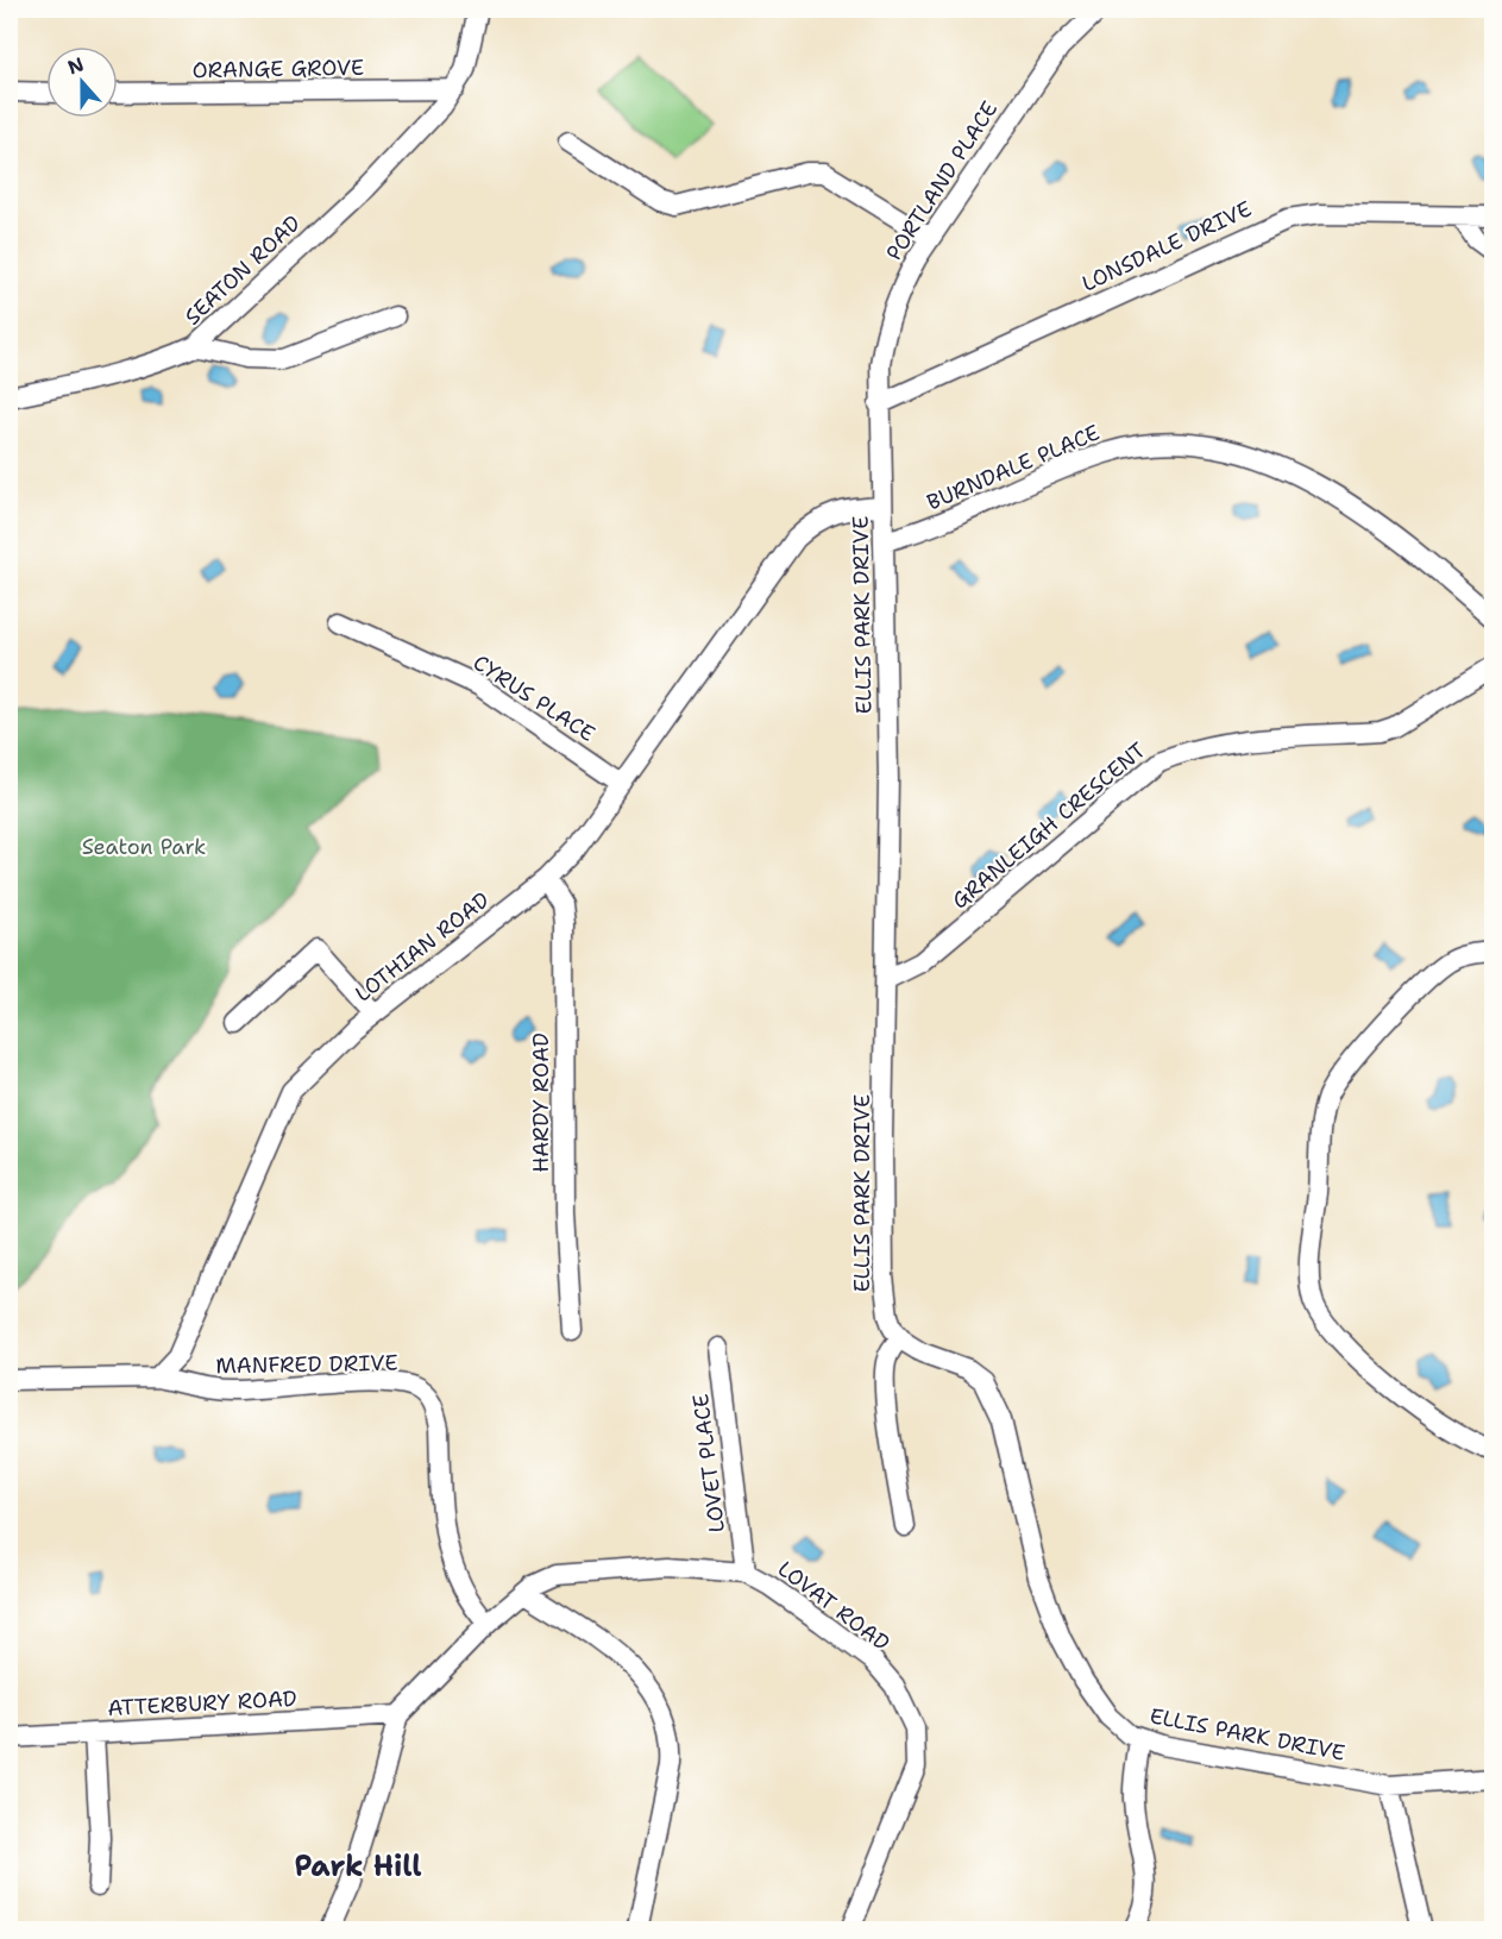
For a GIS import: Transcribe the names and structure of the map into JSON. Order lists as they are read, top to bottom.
{
  "streets": {
    "street": [
      "ORANGE GROVE",
      "PORTLAND PLACE",
      "LONSDALE DRIVE",
      "SEATON ROAD",
      "BURNDALE PLACE",
      "ELLIS PARK DRIVE",
      "CYRUS PLACE",
      "GRANLEIGH CRESCENT",
      "LOTHIAN ROAD",
      "HARDY ROAD",
      "MANFRED DRIVE",
      "LOVET PLACE",
      "LOVAT ROAD",
      "ATTERBURY ROAD"
    ]
  },
  "crossings": [
    ["ORANGE GROVE", "SEATON ROAD"],
    ["PORTLAND PLACE", "LONSDALE DRIVE"],
    ["PORTLAND PLACE", "ELLIS PARK DRIVE"],
    ["LONSDALE DRIVE", "ELLIS PARK DRIVE"],
    ["BURNDALE PLACE", "ELLIS PARK DRIVE"],
    ["ELLIS PARK DRIVE", "GRANLEIGH CRESCENT"],
    ["ELLIS PARK DRIVE", "LOTHIAN ROAD"],
    ["CYRUS PLACE", "LOTHIAN ROAD"],
    ["LOTHIAN ROAD", "HARDY ROAD"],
    ["LOTHIAN ROAD", "MANFRED DRIVE"],
    ["LOVET PLACE", "LOVAT ROAD"]
  ],
  "districts": ["Park Hill"],
  "parks": ["Seaton Park"],
  "north": "top"
}
